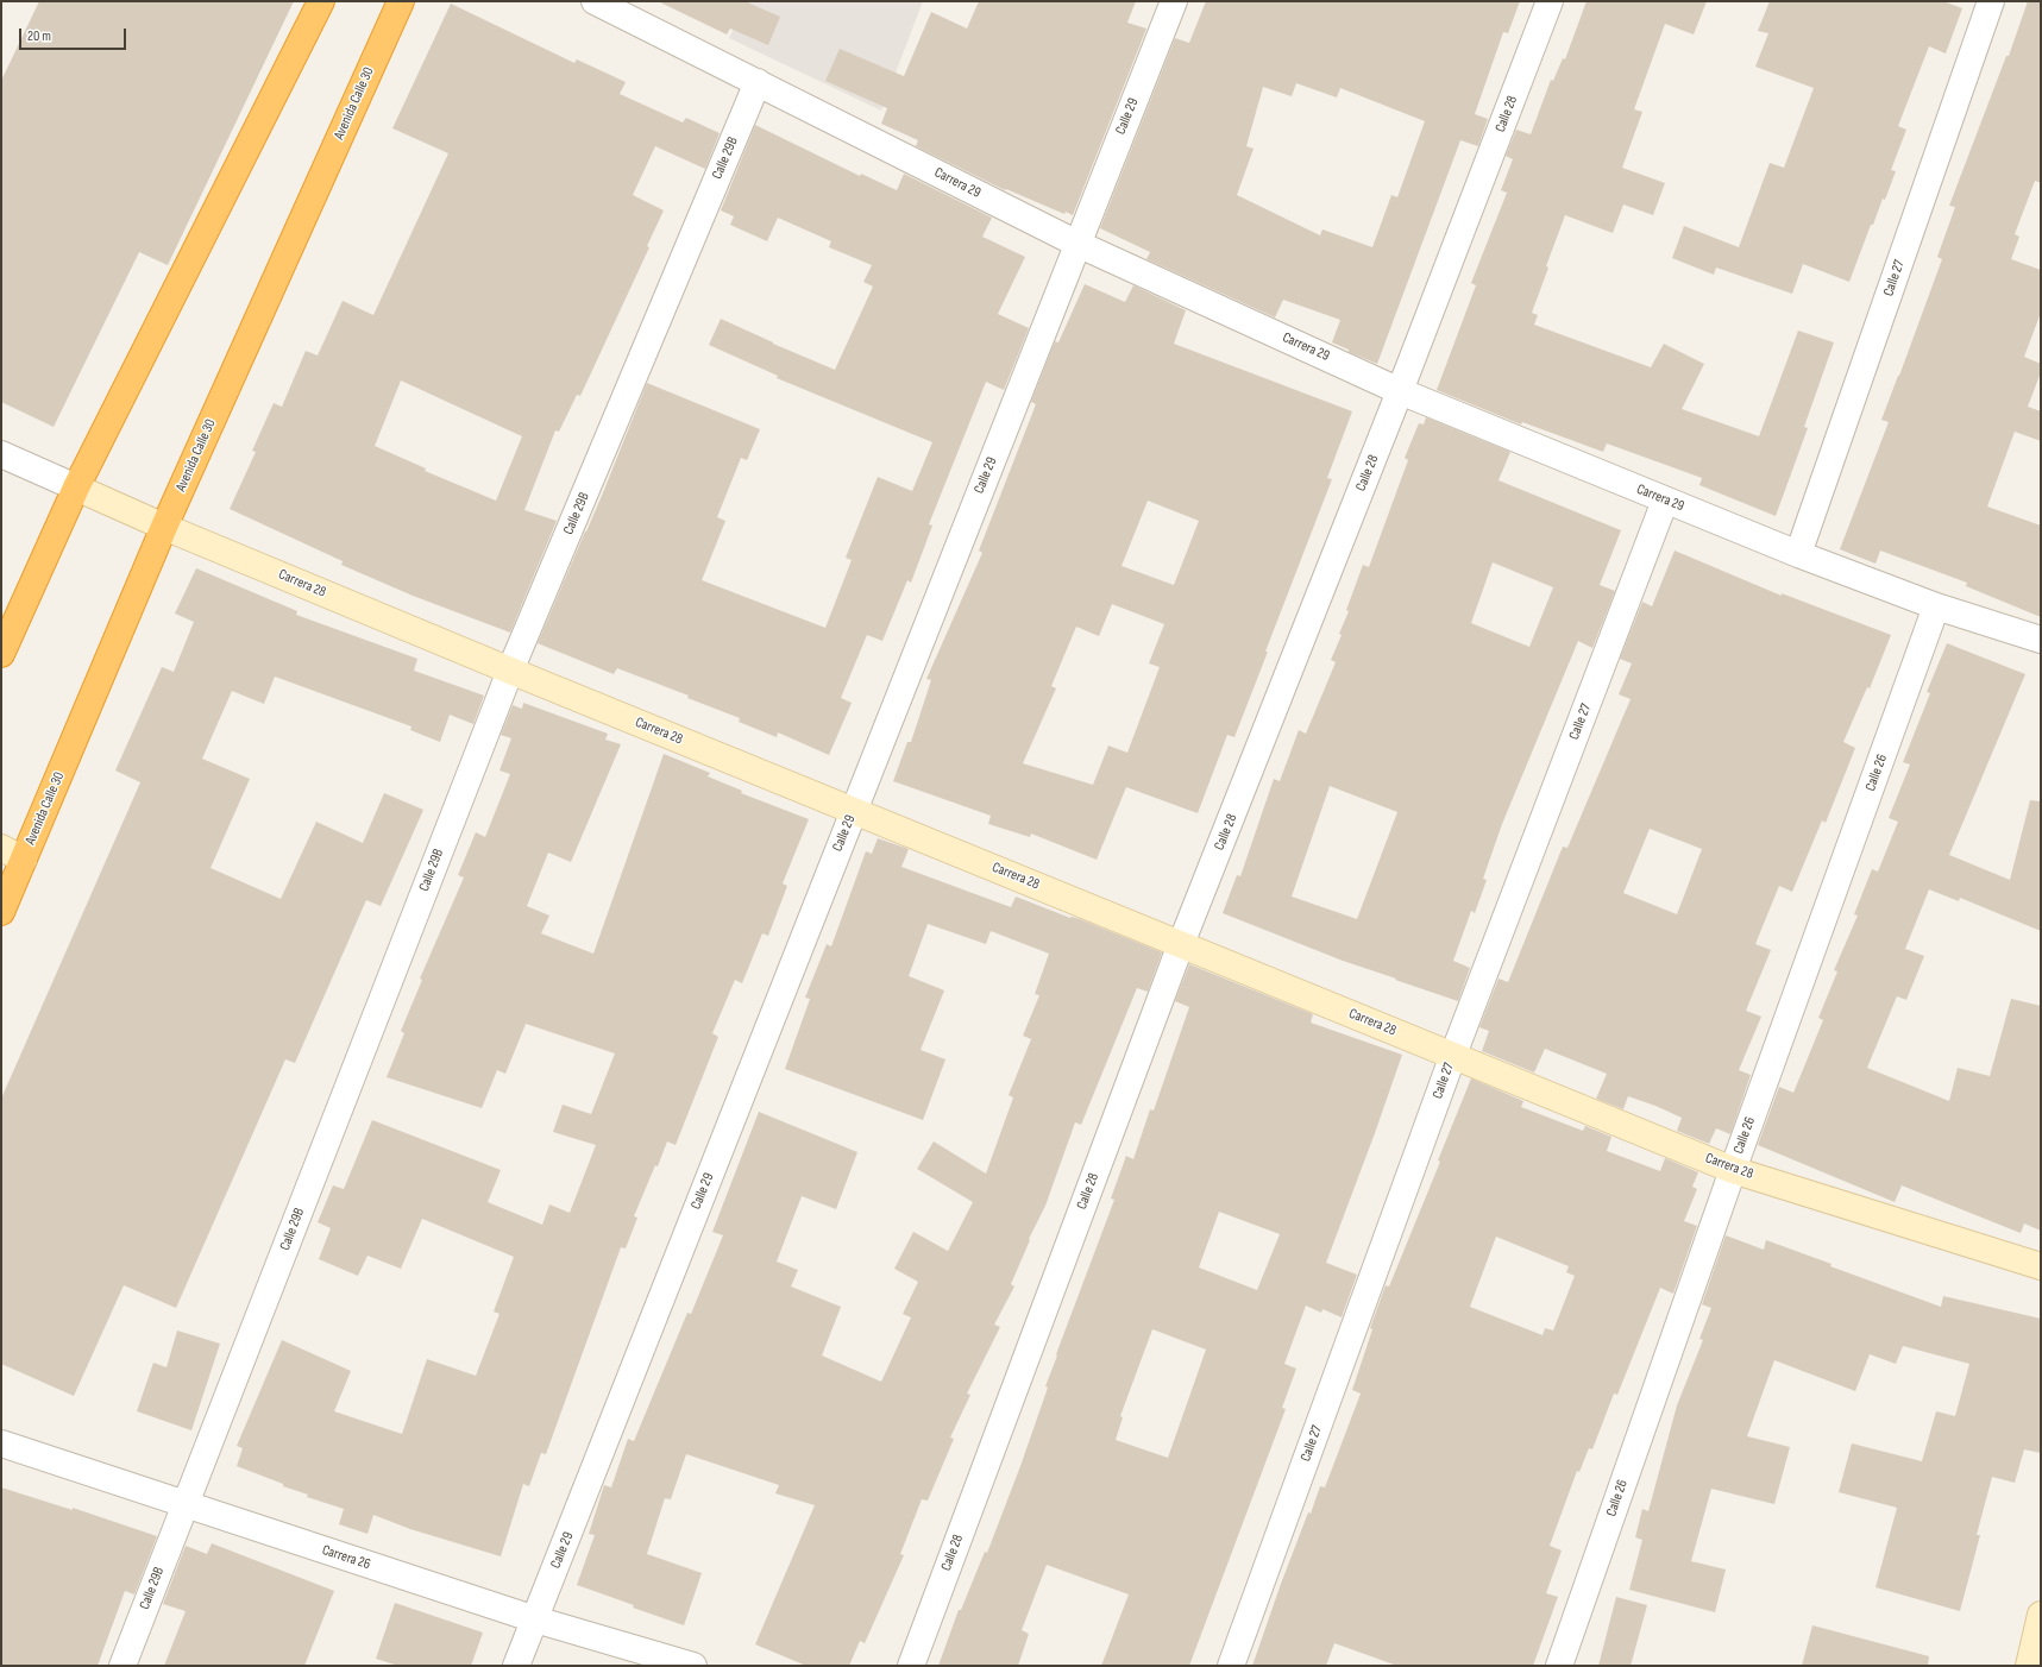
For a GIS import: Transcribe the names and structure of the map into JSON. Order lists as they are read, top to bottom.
{
  "streets": {
    "highway": ["Avenida Calle 30"],
    "street": [
      "Calle 28",
      "Calle 29",
      "Calle 29B",
      "Carrera 29",
      "Calle 27",
      "Carrera 28",
      "Calle 26",
      "Carrera 26"
    ]
  },
  "crossings": [
    ["Avenida Calle 30", "Carrera 28"],
    ["Calle 28", "Carrera 29"],
    ["Calle 28", "Carrera 28"],
    ["Calle 29", "Carrera 29"],
    ["Calle 29", "Carrera 28"],
    ["Calle 29", "Carrera 26"],
    ["Calle 29B", "Carrera 29"],
    ["Calle 29B", "Carrera 28"],
    ["Calle 29B", "Carrera 26"],
    ["Carrera 29", "Calle 27"],
    ["Carrera 29", "Calle 26"],
    ["Calle 27", "Carrera 28"],
    ["Carrera 28", "Calle 26"]
  ],
  "scale_bar": "20 m"
}
